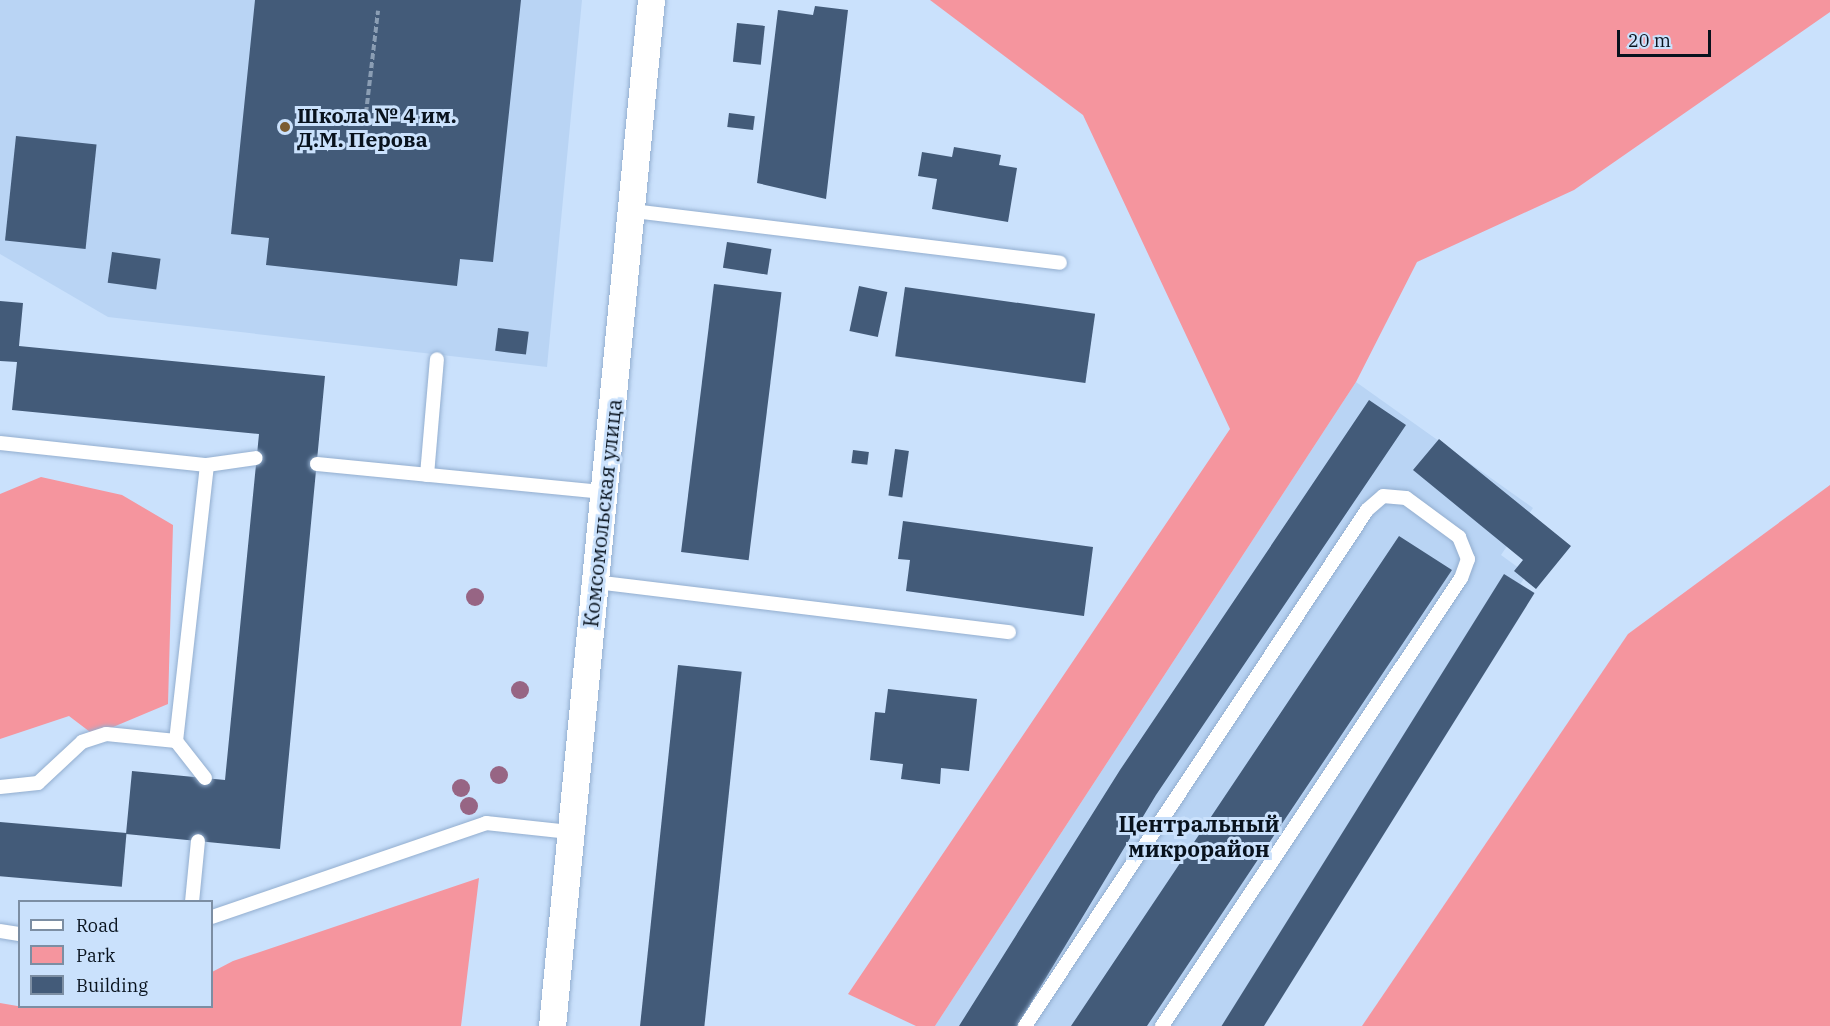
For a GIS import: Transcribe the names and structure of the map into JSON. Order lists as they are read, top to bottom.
{
  "streets": {
    "street": ["Комсомольская улица"]
  },
  "districts": ["Центральный микрорайон"],
  "places": ["Школа № 4 им. Д.М. Перова"],
  "legend": ["Road", "Park", "Building"],
  "scale_bar": "20 m"
}
